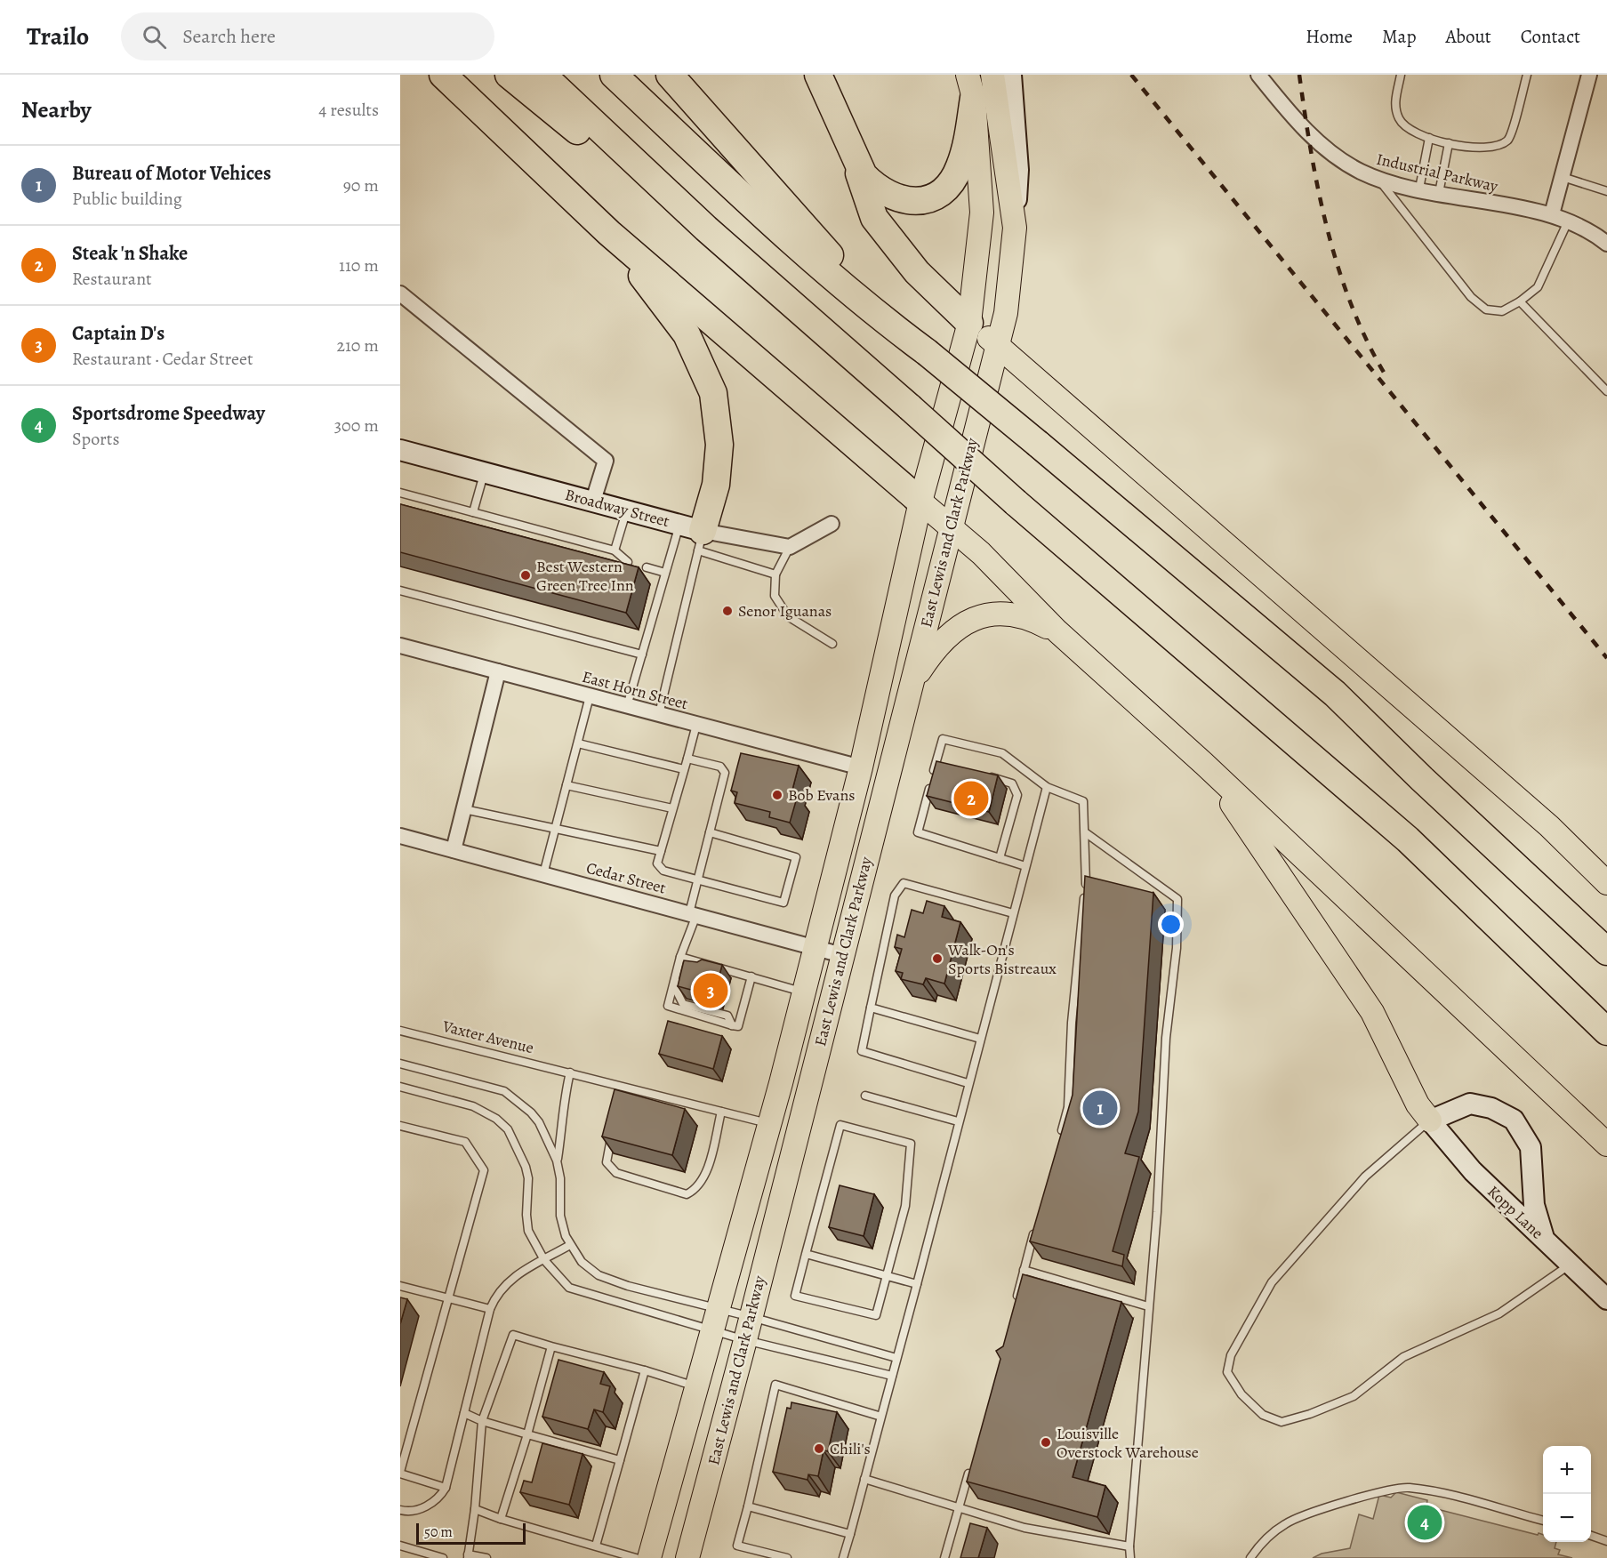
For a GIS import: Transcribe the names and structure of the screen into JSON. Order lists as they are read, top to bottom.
{
  "streets": {
    "main road": ["East Lewis and Clark Parkway"],
    "street": [
      "Industrial Parkway",
      "Broadway Street",
      "East Horn Street",
      "Cedar Street",
      "Kopp Lane"
    ],
    "lane": ["Vaxter Avenue"]
  },
  "crossings": [
    ["East Lewis and Clark Parkway", "East Horn Street"],
    ["East Lewis and Clark Parkway", "Cedar Street"],
    ["East Lewis and Clark Parkway", "Vaxter Avenue"]
  ],
  "places": [
    "Best Western Green Tree Inn",
    "Senor Iguanas",
    "Bob Evans",
    "Walk-On's Sports Bistreaux",
    "Louisville Overstock Warehouse",
    "Chili's"
  ],
  "scale_bar": "50 m",
  "page": {
    "header": "Trailo",
    "search": "Search here",
    "nav": [
      "Home",
      "Map",
      "About",
      "Contact"
    ],
    "heading": ["Nearby", "4 results"],
    "list": [
      {
        "mark": "1",
        "name": "Bureau of Motor Vehices",
        "note": "Public building",
        "value": "90 m"
      },
      {
        "mark": "2",
        "name": "Steak 'n Shake",
        "note": "Restaurant",
        "value": "110 m"
      },
      {
        "mark": "3",
        "name": "Captain D's",
        "note": "Restaurant · Cedar Street",
        "value": "210 m"
      },
      {
        "mark": "4",
        "name": "Sportsdrome Speedway",
        "note": "Sports",
        "value": "300 m"
      }
    ],
    "pins": [
      "2",
      "3",
      "1",
      "4"
    ],
    "map_buttons": ["+", "−"],
    "scale": "50 m"
  }
}
